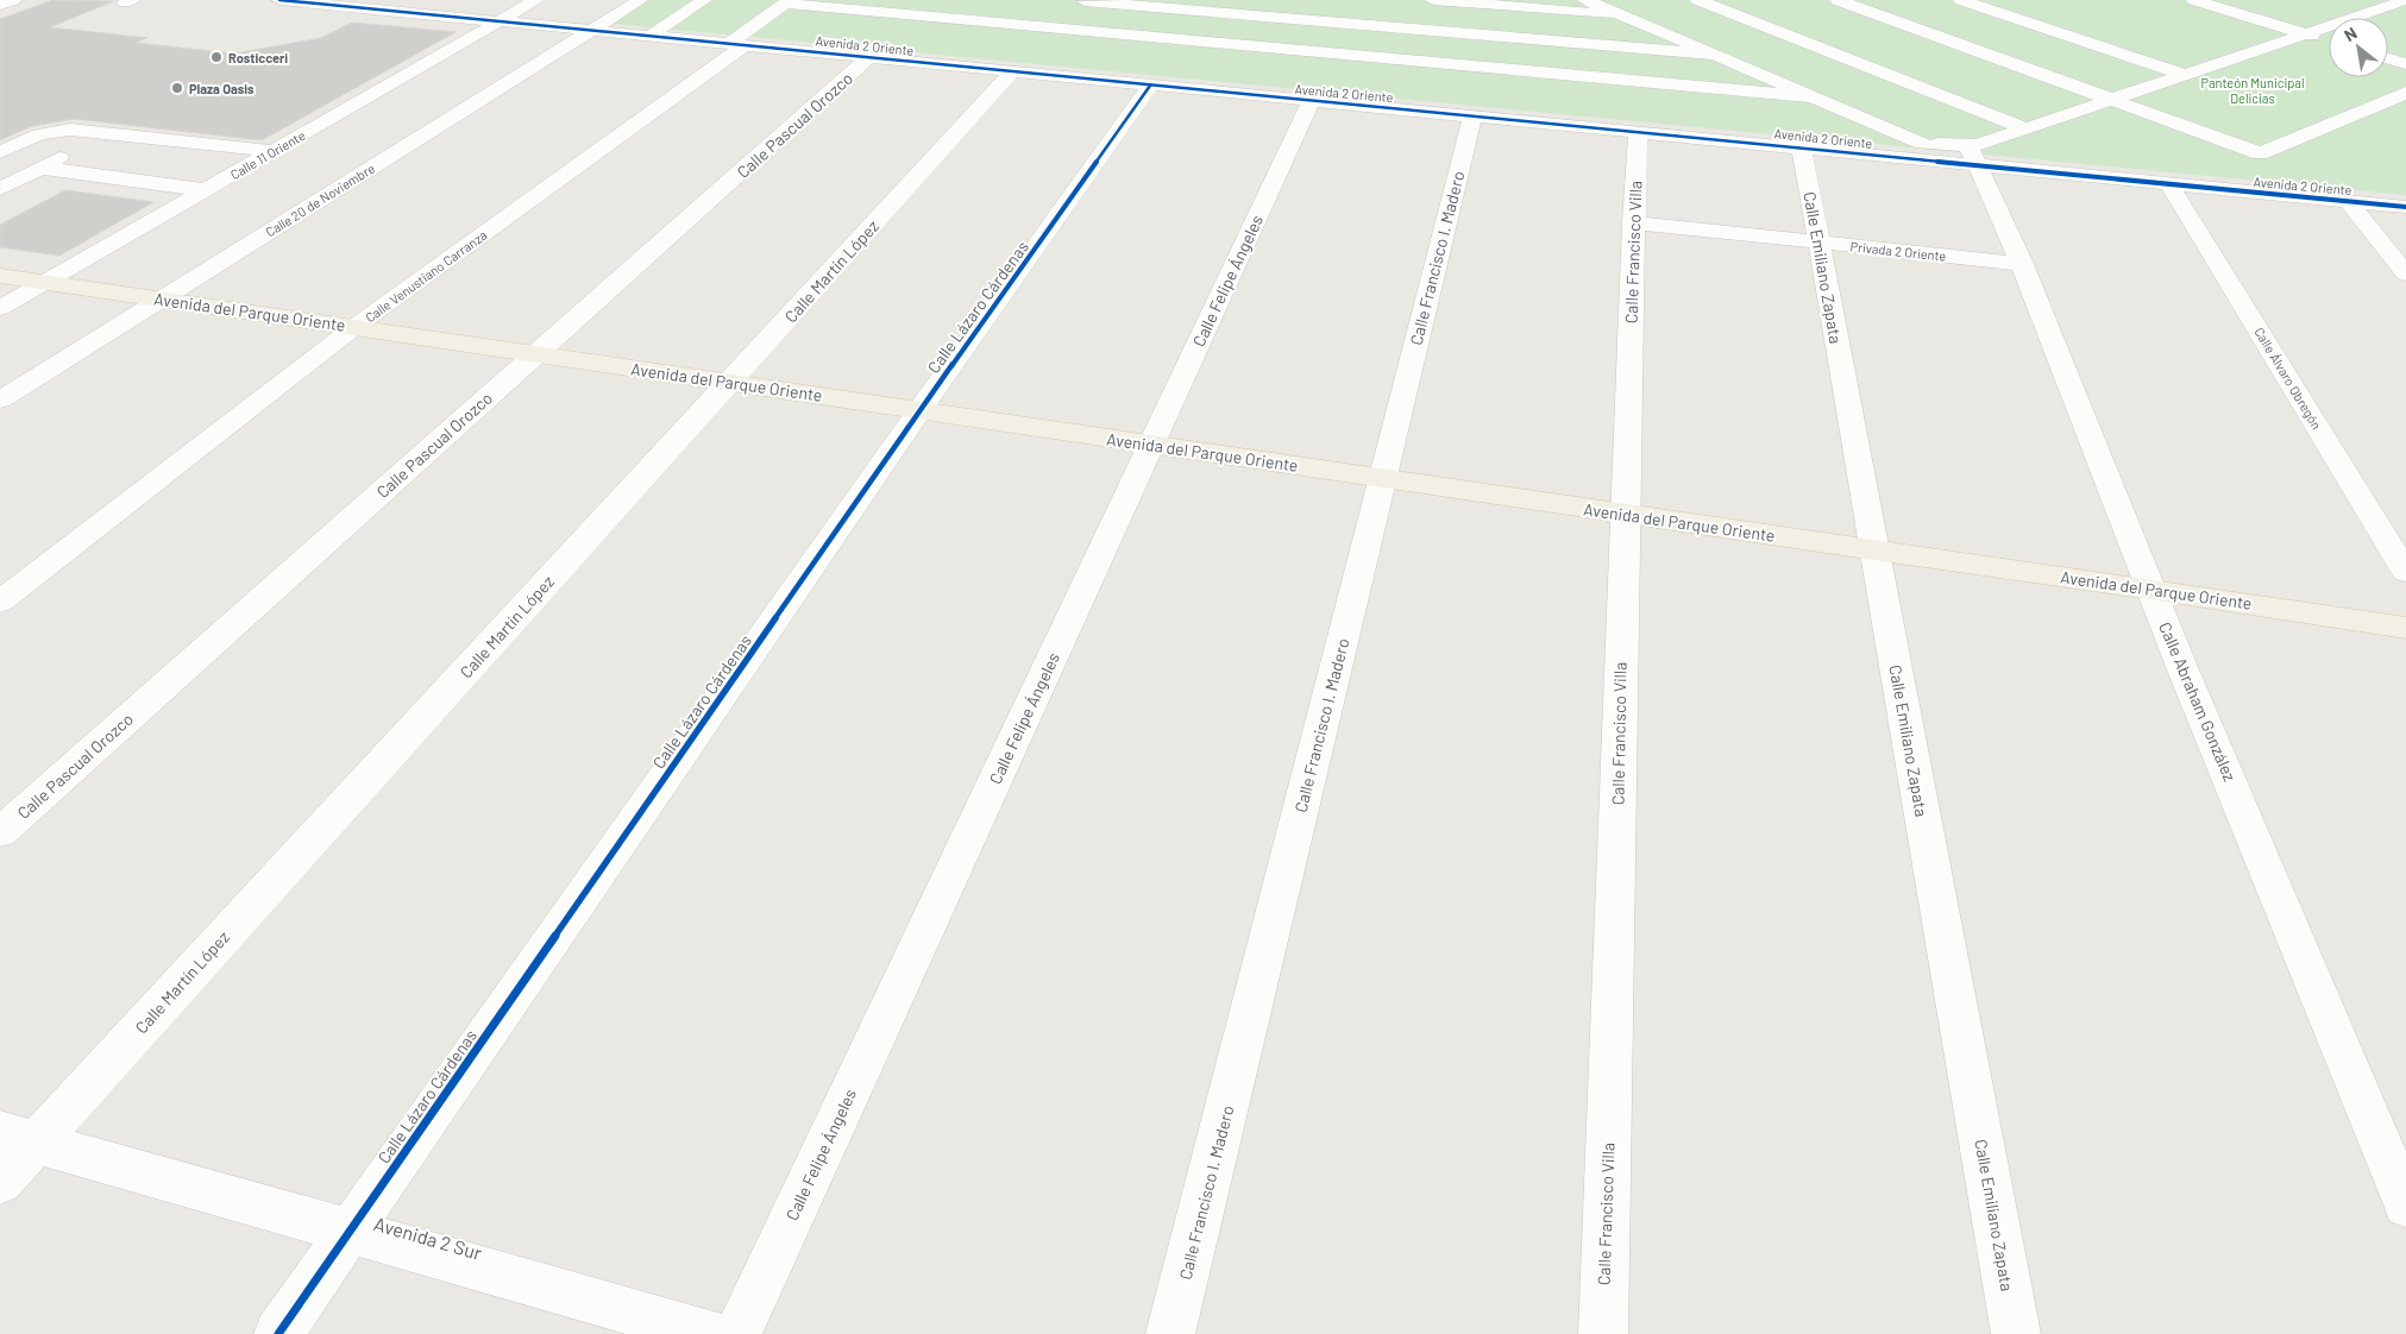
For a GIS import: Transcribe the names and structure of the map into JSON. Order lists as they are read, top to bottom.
{
  "streets": {
    "main road": ["Avenida del Parque Oriente"],
    "street": [
      "Avenida 2 Oriente",
      "Calle Pascual Orozco",
      "Calle 11 Oriente",
      "Calle 20 de Noviembre",
      "Privada 2 Oriente",
      "Calle Francisco Villa",
      "Calle Francisco I. Madero",
      "Calle Emiliano Zapata",
      "Calle Martín López",
      "Calle Venustiano Carranza",
      "Calle Felipe Ángeles",
      "Calle Lázaro Cárdenas",
      "Calle Álvaro Obregón",
      "Calle Abraham González",
      "Avenida 2 Sur"
    ]
  },
  "crossings": [
    ["Avenida 2 Oriente", "Calle Pascual Orozco"],
    ["Avenida 2 Oriente", "Calle 11 Oriente"],
    ["Avenida 2 Oriente", "Calle 20 de Noviembre"],
    ["Avenida 2 Oriente", "Calle Francisco Villa"],
    ["Avenida 2 Oriente", "Calle Francisco I. Madero"],
    ["Avenida 2 Oriente", "Calle Emiliano Zapata"],
    ["Avenida 2 Oriente", "Calle Martín López"],
    ["Avenida 2 Oriente", "Calle Venustiano Carranza"],
    ["Avenida 2 Oriente", "Calle Felipe Ángeles"],
    ["Avenida 2 Oriente", "Calle Lázaro Cárdenas"],
    ["Avenida 2 Oriente", "Calle Álvaro Obregón"],
    ["Avenida 2 Oriente", "Calle Abraham González"],
    ["Calle Pascual Orozco", "Avenida del Parque Oriente"],
    ["Calle 11 Oriente", "Avenida del Parque Oriente"],
    ["Calle 20 de Noviembre", "Avenida del Parque Oriente"],
    ["Privada 2 Oriente", "Calle Francisco Villa"],
    ["Privada 2 Oriente", "Calle Emiliano Zapata"],
    ["Privada 2 Oriente", "Calle Abraham González"],
    ["Calle Francisco Villa", "Avenida del Parque Oriente"],
    ["Calle Francisco I. Madero", "Avenida del Parque Oriente"],
    ["Calle Emiliano Zapata", "Avenida del Parque Oriente"],
    ["Calle Martín López", "Avenida del Parque Oriente"],
    ["Calle Martín López", "Avenida 2 Sur"],
    ["Calle Venustiano Carranza", "Avenida del Parque Oriente"],
    ["Calle Felipe Ángeles", "Avenida del Parque Oriente"],
    ["Calle Lázaro Cárdenas", "Avenida del Parque Oriente"],
    ["Calle Lázaro Cárdenas", "Avenida 2 Sur"],
    ["Avenida del Parque Oriente", "Calle Abraham González"]
  ],
  "parks": ["Panteón Municipal Delicias"],
  "places": ["Rosticceri", "Plaza Oasis"],
  "north": "top left"
}
